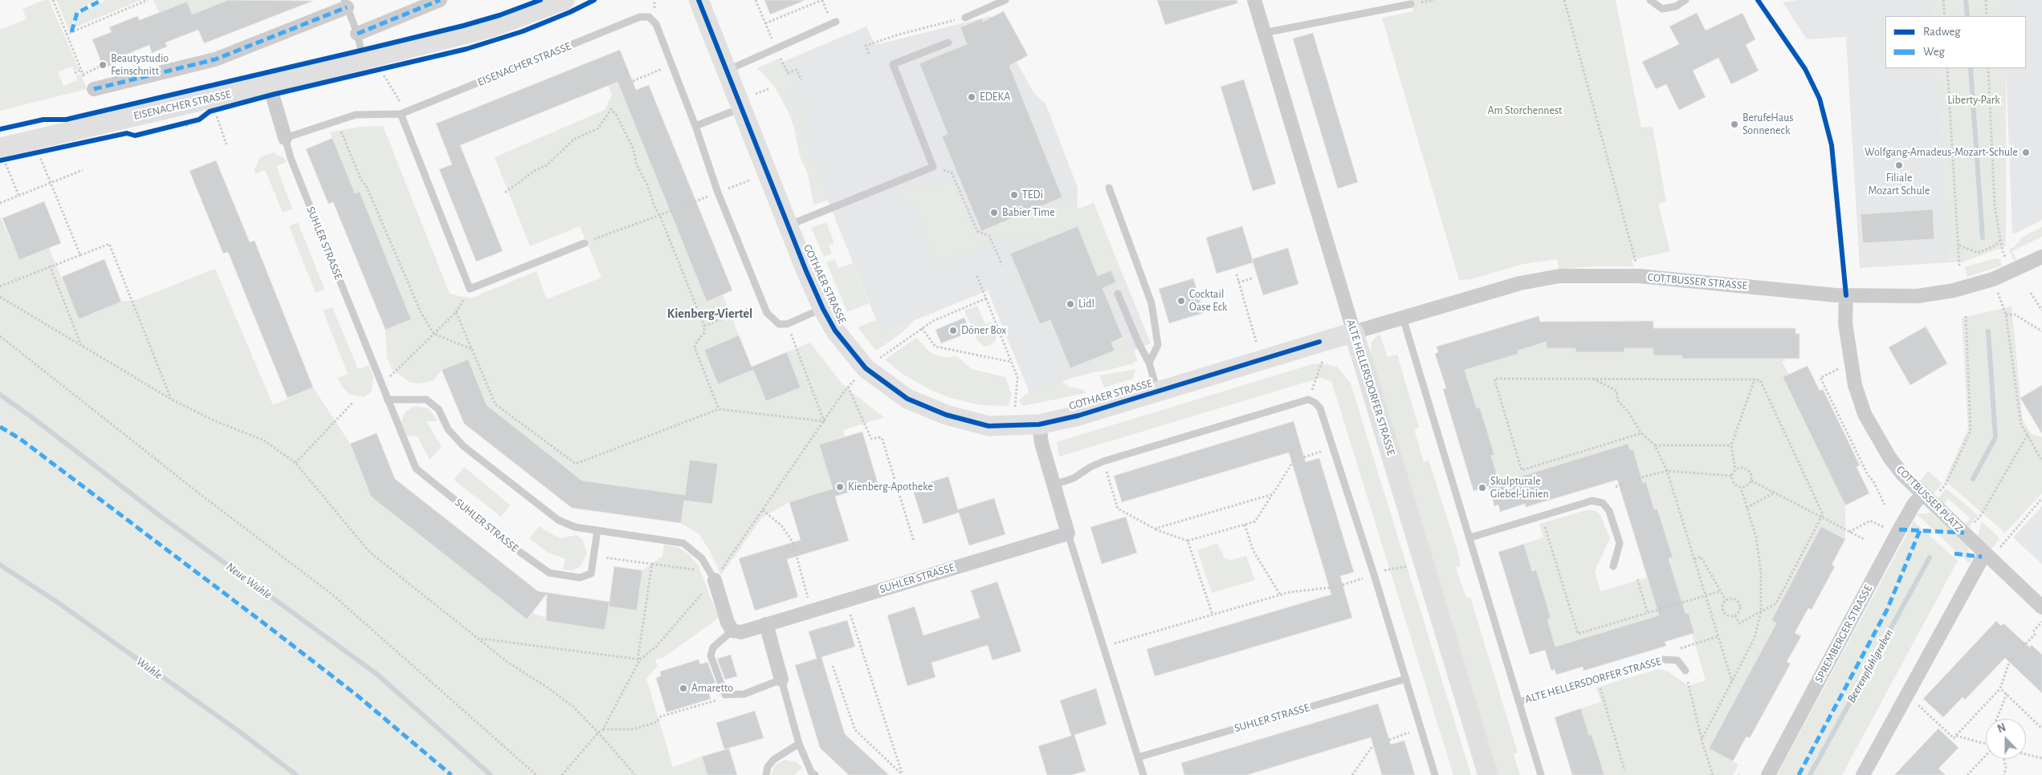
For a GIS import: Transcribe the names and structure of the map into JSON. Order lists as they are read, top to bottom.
{
  "streets": {
    "street": [
      "EISENACHER STRASSE",
      "SUHLER STRASSE",
      "COTTBUSSER STRASSE",
      "GOTHAER STRASSE",
      "ALTE HELLERSDORFER STRASSE",
      "COTTBUSSER PLATZ",
      "SPREMBERGER STRASSE"
    ]
  },
  "crossings": [
    ["EISENACHER STRASSE", "SUHLER STRASSE"],
    ["COTTBUSSER STRASSE", "GOTHAER STRASSE"],
    ["COTTBUSSER STRASSE", "ALTE HELLERSDORFER STRASSE"],
    ["COTTBUSSER STRASSE", "COTTBUSSER PLATZ"],
    ["GOTHAER STRASSE", "ALTE HELLERSDORFER STRASSE"],
    ["COTTBUSSER PLATZ", "SPREMBERGER STRASSE"]
  ],
  "districts": ["Kienberg-Viertel"],
  "water": ["Neue Wuhle", "Beerenpfuhlgraben", "Wuhle"],
  "parks": ["Liberty-Park", "Am Storchennest"],
  "places": [
    "Beautystudio Feinschnitt",
    "EDEKA",
    "BerufeHaus Sonneneck",
    "Wolfgang-Amadeus-Mozart-Schule",
    "Filiale Mozart Schule",
    "TEDi",
    "Babier Time",
    "Cocktail Oase Eck",
    "Lidl",
    "Döner Box",
    "Kienberg-Apotheke",
    "Skulpturale Giebel-Linien",
    "Amaretto"
  ],
  "legend": ["Radweg", "Weg"],
  "north": "top"
}
